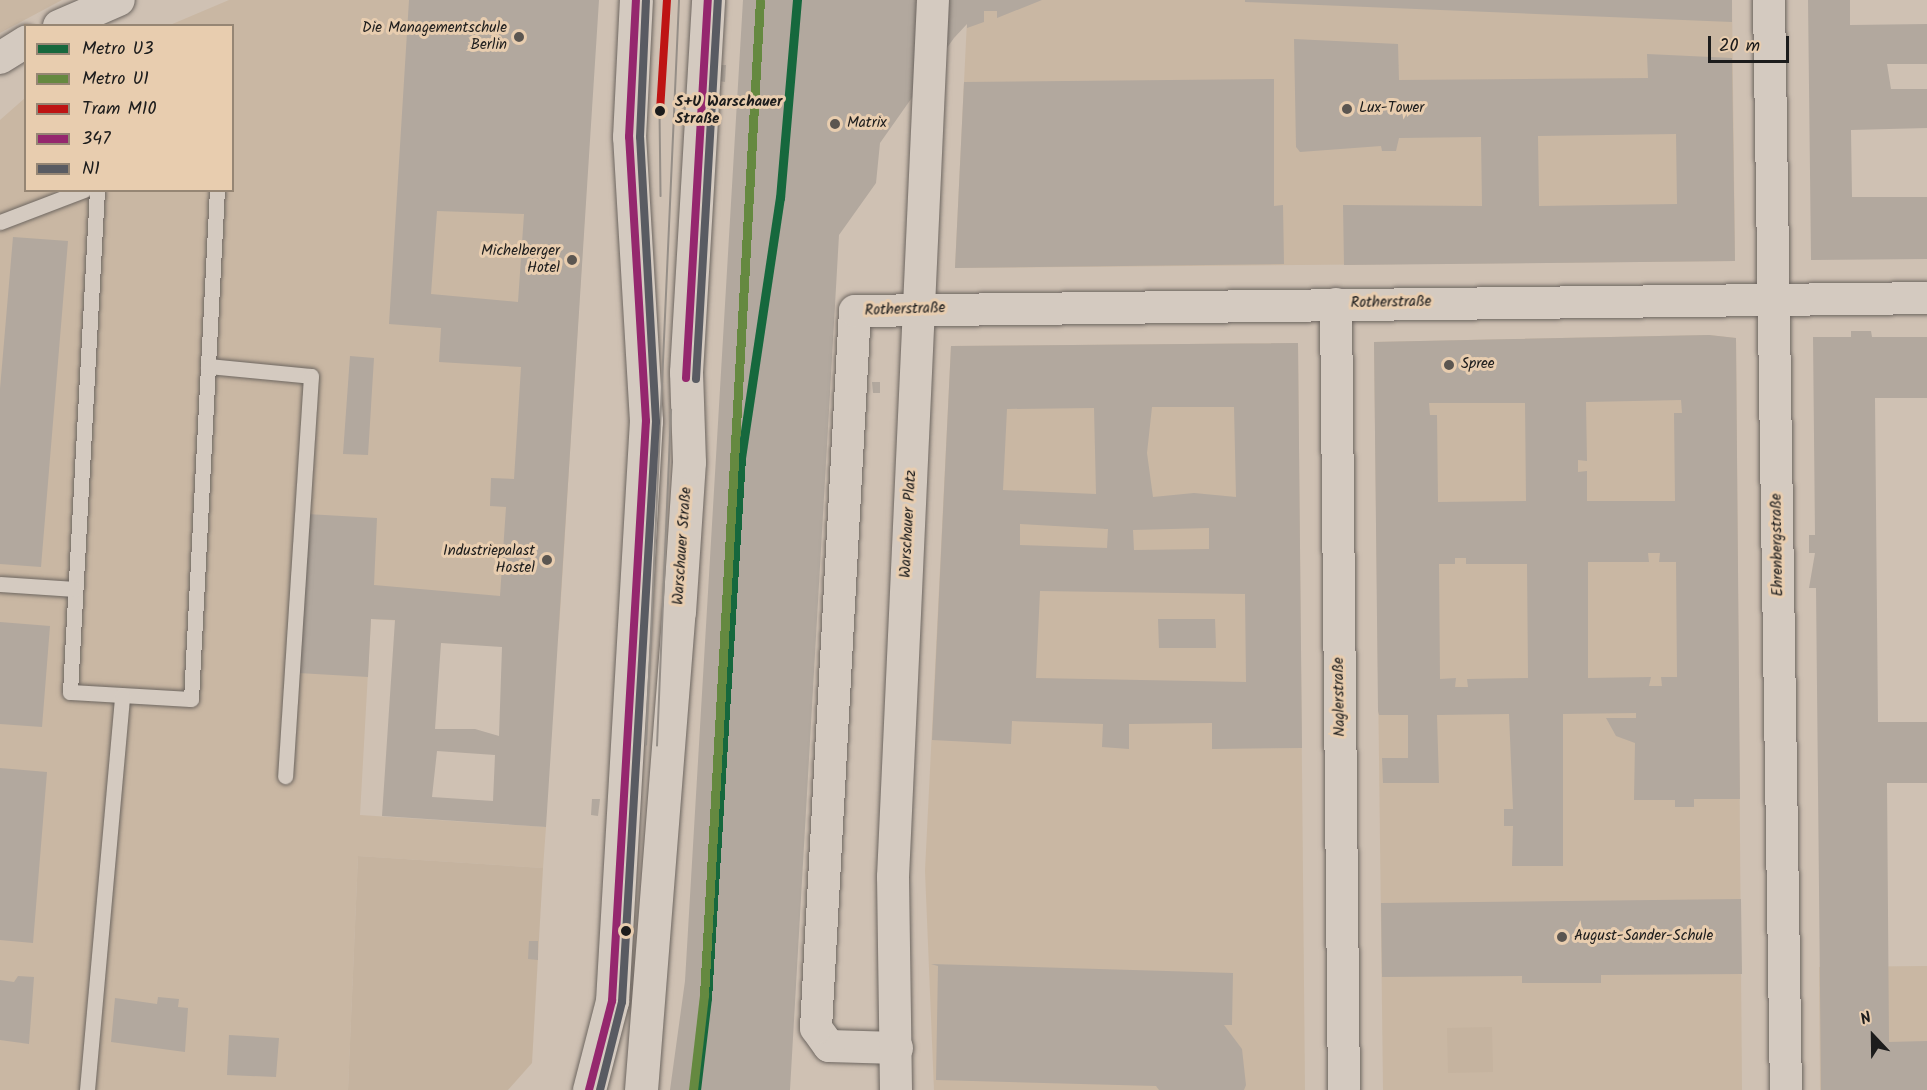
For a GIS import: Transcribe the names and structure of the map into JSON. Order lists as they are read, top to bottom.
{
  "streets": {
    "main road": ["Warschauer Straße"],
    "street": [
      "Rotherstraße",
      "Warschauer Platz",
      "Ehrenbergstraße",
      "Naglerstraße"
    ]
  },
  "crossings": [
    ["Rotherstraße", "Warschauer Platz"],
    ["Rotherstraße", "Ehrenbergstraße"],
    ["Rotherstraße", "Naglerstraße"]
  ],
  "places": [
    "Die Managementschule Berlin",
    "Lux-Tower",
    "S+U Warschauer Straße",
    "Matrix",
    "Michelberger Hotel",
    "Spree",
    "Industriepalast Hostel",
    "August-Sander-Schule"
  ],
  "lines": [
    "metro line U3",
    "tram line M10",
    "transit line 347",
    "metro line U1",
    "transit line N1"
  ],
  "legend": [
    "Metro U3",
    "Metro U1",
    "Tram M10",
    "347",
    "N1"
  ],
  "scale_bar": "20 m",
  "north": "top"
}
